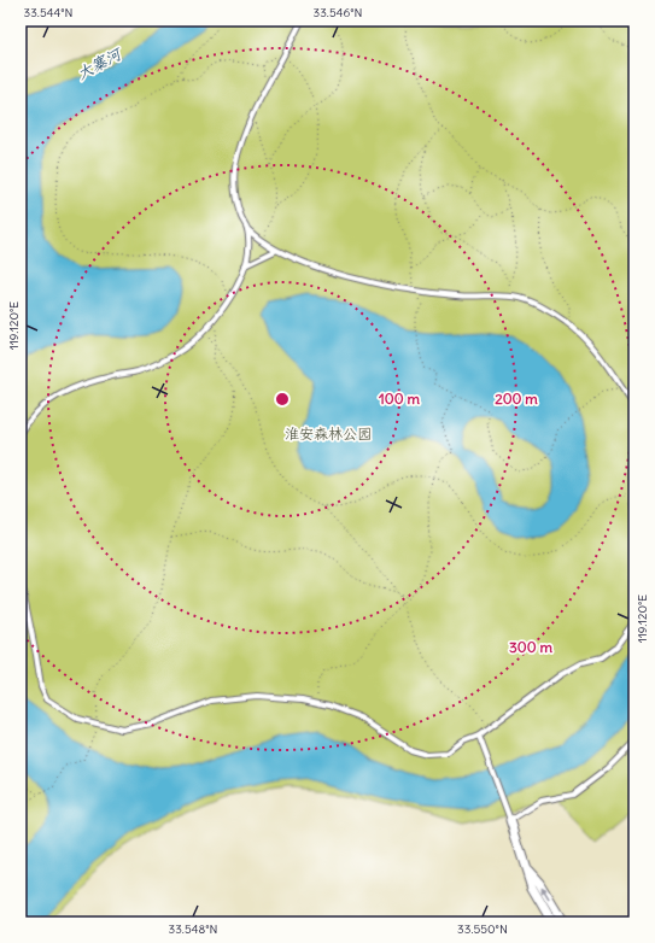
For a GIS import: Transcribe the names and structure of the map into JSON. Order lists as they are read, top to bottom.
{
  "water": ["大寨河"],
  "parks": ["淮安森林公园"],
  "coordinates": [
    "33.544°N",
    "33.546°N",
    "119.120°E",
    "33.548°N",
    "33.550°N"
  ],
  "rings": ["100 m", "200 m", "300 m"]
}
